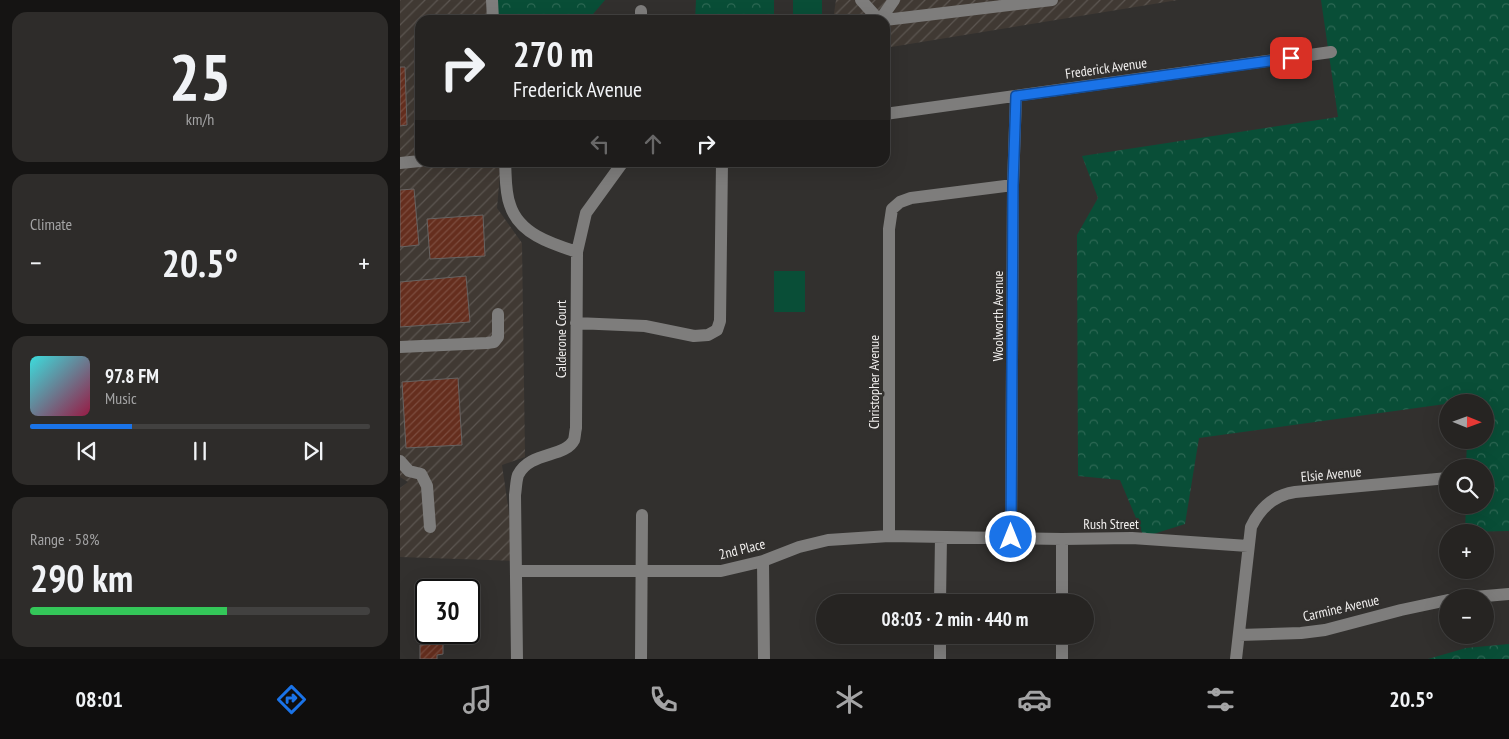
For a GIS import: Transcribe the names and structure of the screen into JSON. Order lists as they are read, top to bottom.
{
  "streets": {
    "street": [
      "Frederick Avenue",
      "Woolworth Avenue",
      "Calderone Court",
      "Christopher Avenue",
      "Elsie Avenue",
      "Rush Street",
      "2nd Place",
      "Carmine Avenue"
    ]
  },
  "crossings": [
    ["Frederick Avenue", "Woolworth Avenue"],
    ["Woolworth Avenue", "Christopher Avenue"],
    ["Woolworth Avenue", "Rush Street"],
    ["Calderone Court", "2nd Place"],
    ["Christopher Avenue", "2nd Place"],
    ["Elsie Avenue", "Rush Street"],
    ["Elsie Avenue", "Carmine Avenue"],
    ["Rush Street", "2nd Place"]
  ],
  "north": "right",
  "page": {
    "tile": [
      ["25", "km/h"],
      "Climate",
      ["Range · 58%", "290 km"]
    ],
    "turn": ["270 m", "Frederick Avenue"],
    "heat": ["−", "20.5°", "+"],
    "song": ["97.8 FM", "Music"],
    "map_buttons": ["+", "−"],
    "limit": "30",
    "trip": "08:03 · 2 min · 440 m",
    "tabs": ["08:01", "20.5°"]
  }
}
